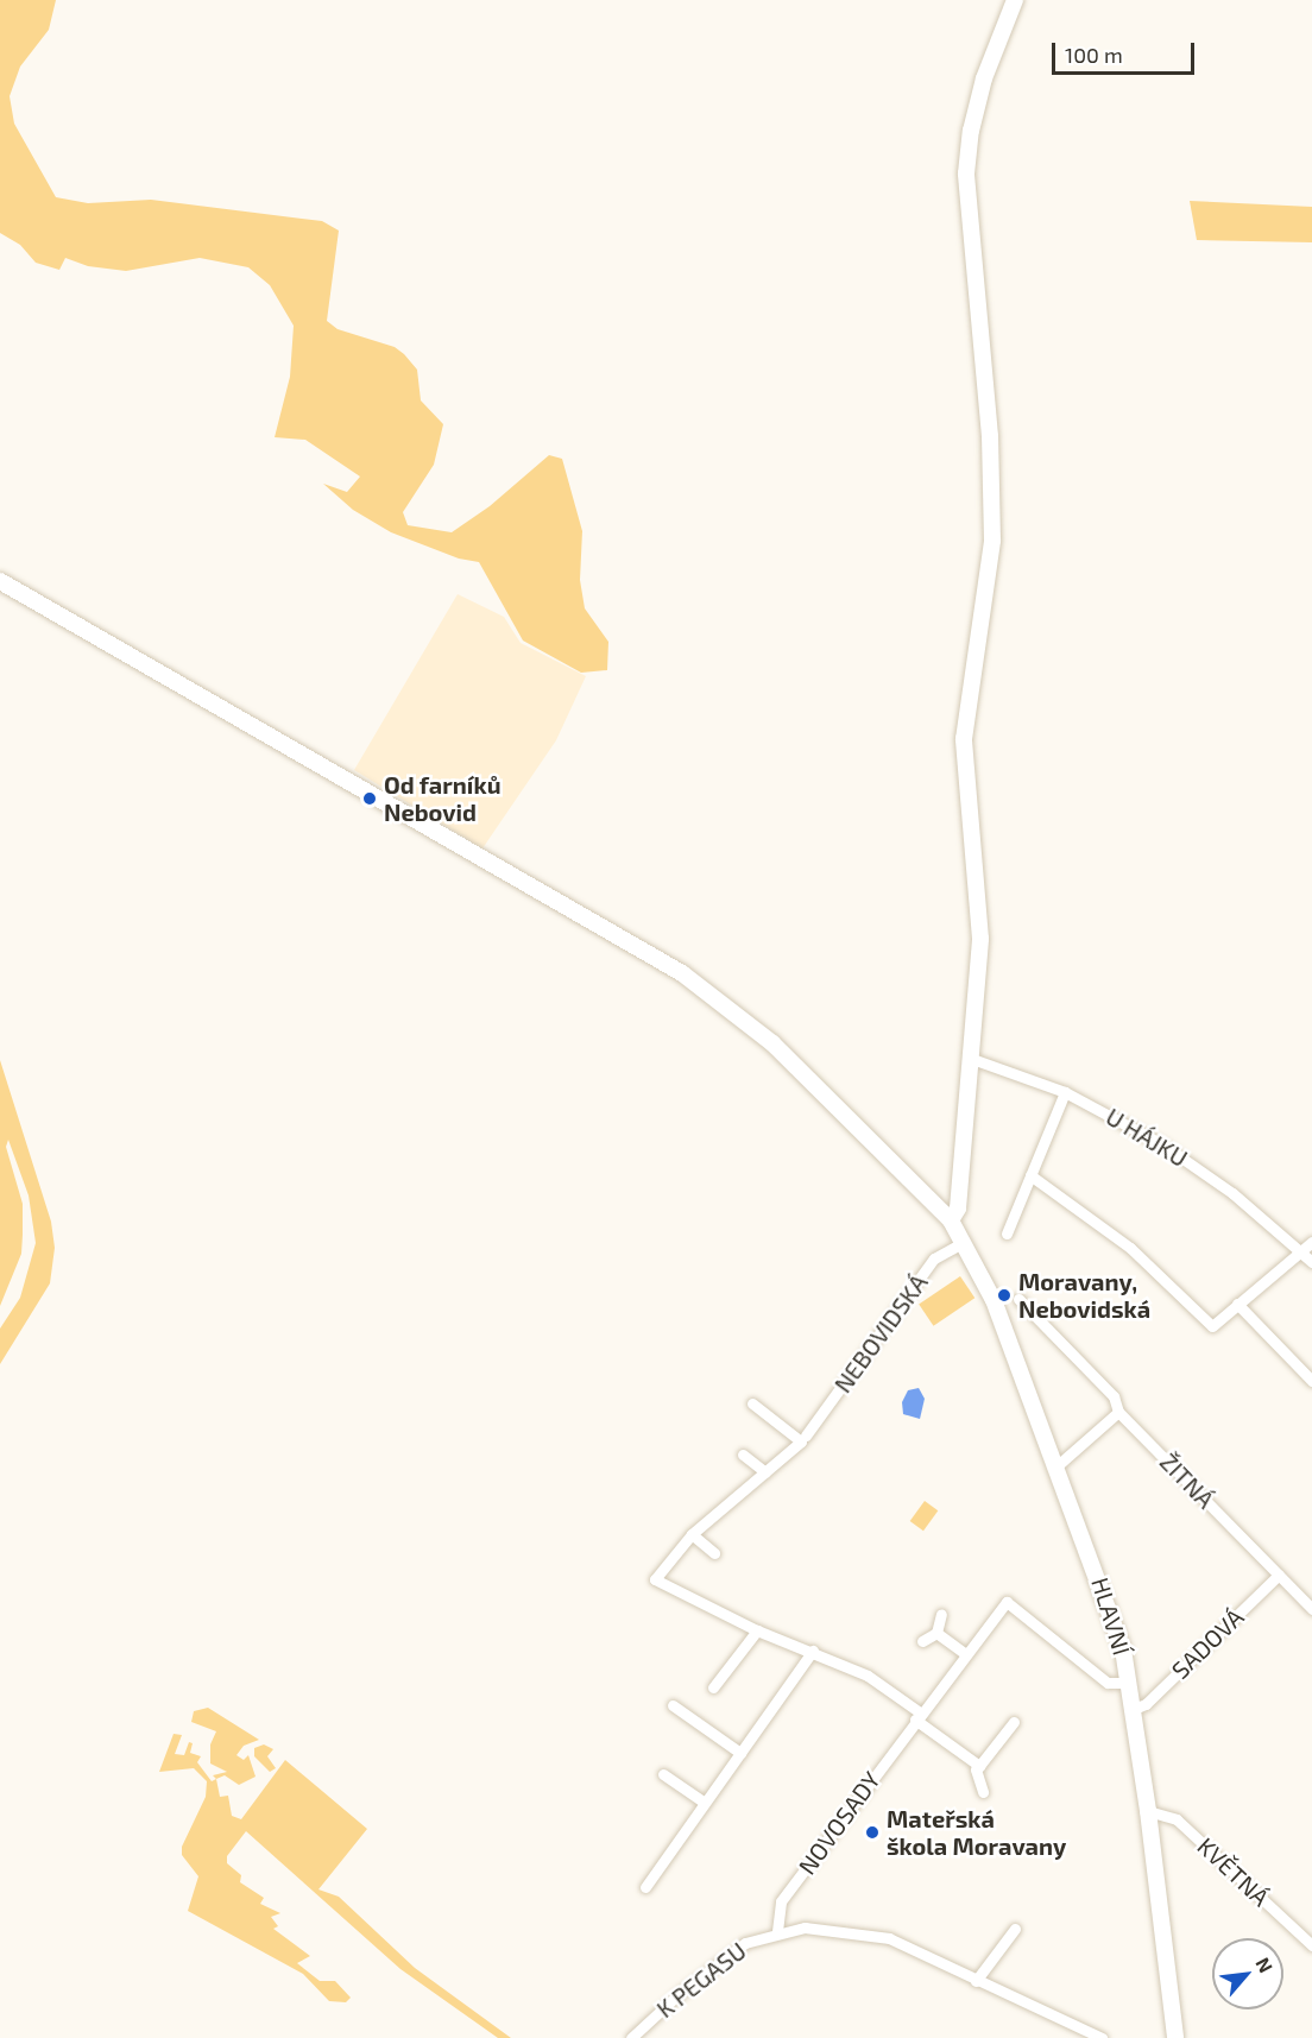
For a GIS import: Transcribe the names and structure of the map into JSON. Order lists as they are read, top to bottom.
{
  "streets": {
    "street": [
      "U HÁJKU",
      "NEBOVIDSKÁ",
      "ŽITNÁ",
      "HLAVNÍ",
      "SADOVÁ",
      "NOVOSADY",
      "KVĚTNÁ",
      "K PEGASU"
    ]
  },
  "crossings": [
    ["NEBOVIDSKÁ", "HLAVNÍ"],
    ["ŽITNÁ", "SADOVÁ"],
    ["HLAVNÍ", "SADOVÁ"],
    ["HLAVNÍ", "NOVOSADY"],
    ["HLAVNÍ", "KVĚTNÁ"],
    ["NOVOSADY", "K PEGASU"]
  ],
  "places": ["Od farníků Nebovid", "Moravany, Nebovidská", "Mateřská škola Moravany"],
  "scale_bar": "100 m",
  "north": "top right"
}
